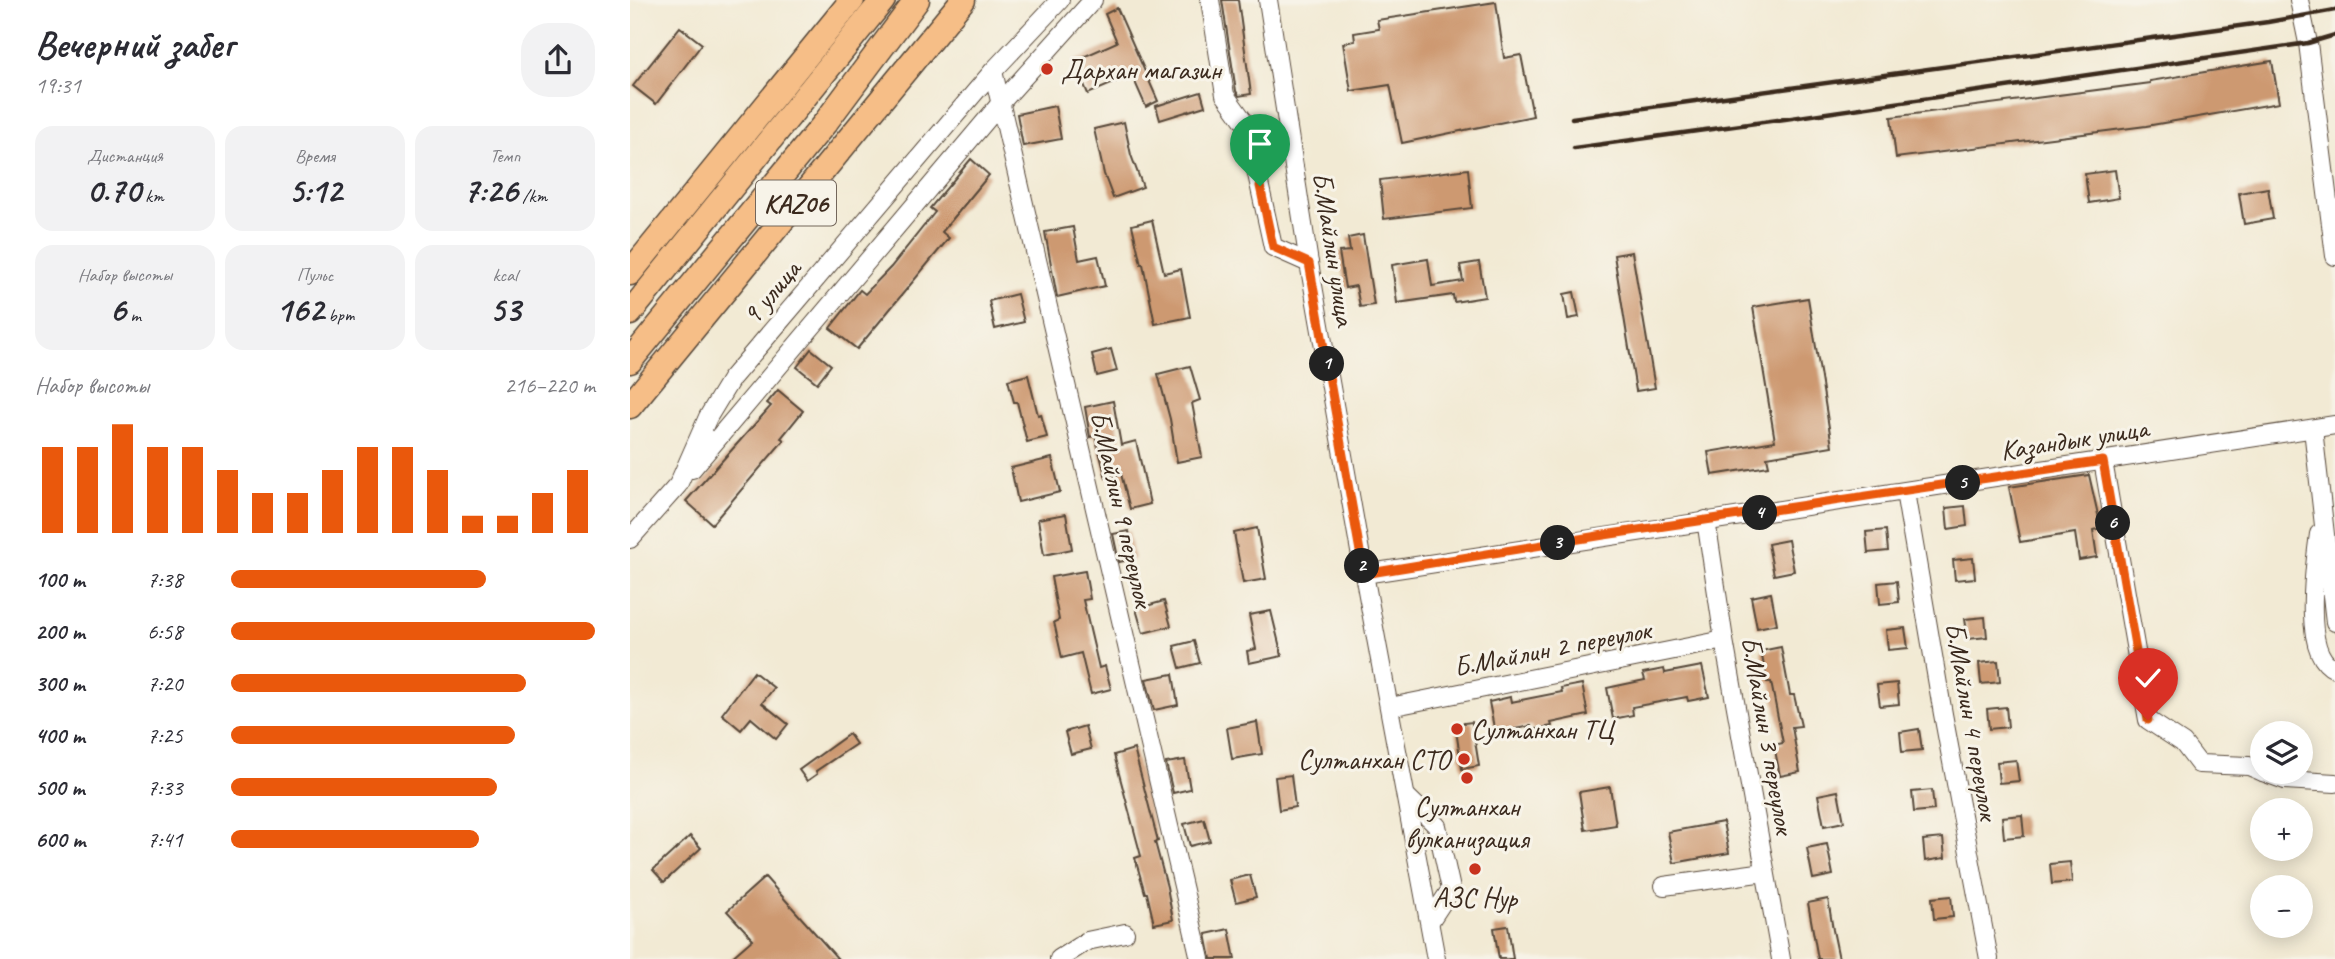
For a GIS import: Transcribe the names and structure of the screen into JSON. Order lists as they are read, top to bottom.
{
  "streets": {
    "highway": ["KАZ06"],
    "street": [
      "Б.Майлин улица",
      "9 улица",
      "Казандык улица",
      "Б.Майлин 9 переулок",
      "Б.Майлин 2 переулок",
      "Б.Майлин 4 переулок",
      "Б.Майлин 3 переулок"
    ]
  },
  "crossings": [
    ["Б.Майлин улица", "Казандык улица"],
    ["Б.Майлин улица", "Б.Майлин 2 переулок"],
    ["9 улица", "Б.Майлин 9 переулок"],
    ["Казандык улица", "Б.Майлин 4 переулок"],
    ["Казандык улица", "Б.Майлин 3 переулок"],
    ["Б.Майлин 2 переулок", "Б.Майлин 3 переулок"]
  ],
  "places": [
    "Дархан магазин",
    "Султанхан ТЦ",
    "Султанхан СТО",
    "Султанхан вулканизация",
    "АЗС Нур"
  ],
  "page": {
    "heading": ["Вечерний забег", "19:31"],
    "stats": [
      ["Дистанция", "0.70 km"],
      ["Время", "5:12"],
      ["Темп", "7:26 /km"],
      ["Набор высоты", "6 m"],
      ["Пульс", "162 bpm"],
      ["kcal", "53"]
    ],
    "pins": [
      "1",
      "5",
      "4",
      "6",
      "3",
      "2"
    ],
    "chart": ["Набор высоты", "216–220 m"],
    "list": [
      {
        "name": "100 m",
        "note": "7:38"
      },
      {
        "name": "200 m",
        "note": "6:58"
      },
      {
        "name": "300 m",
        "note": "7:20"
      },
      {
        "name": "400 m",
        "note": "7:25"
      },
      {
        "name": "500 m",
        "note": "7:33"
      },
      {
        "name": "600 m",
        "note": "7:41"
      }
    ],
    "map_buttons": ["+", "−"]
  }
}
